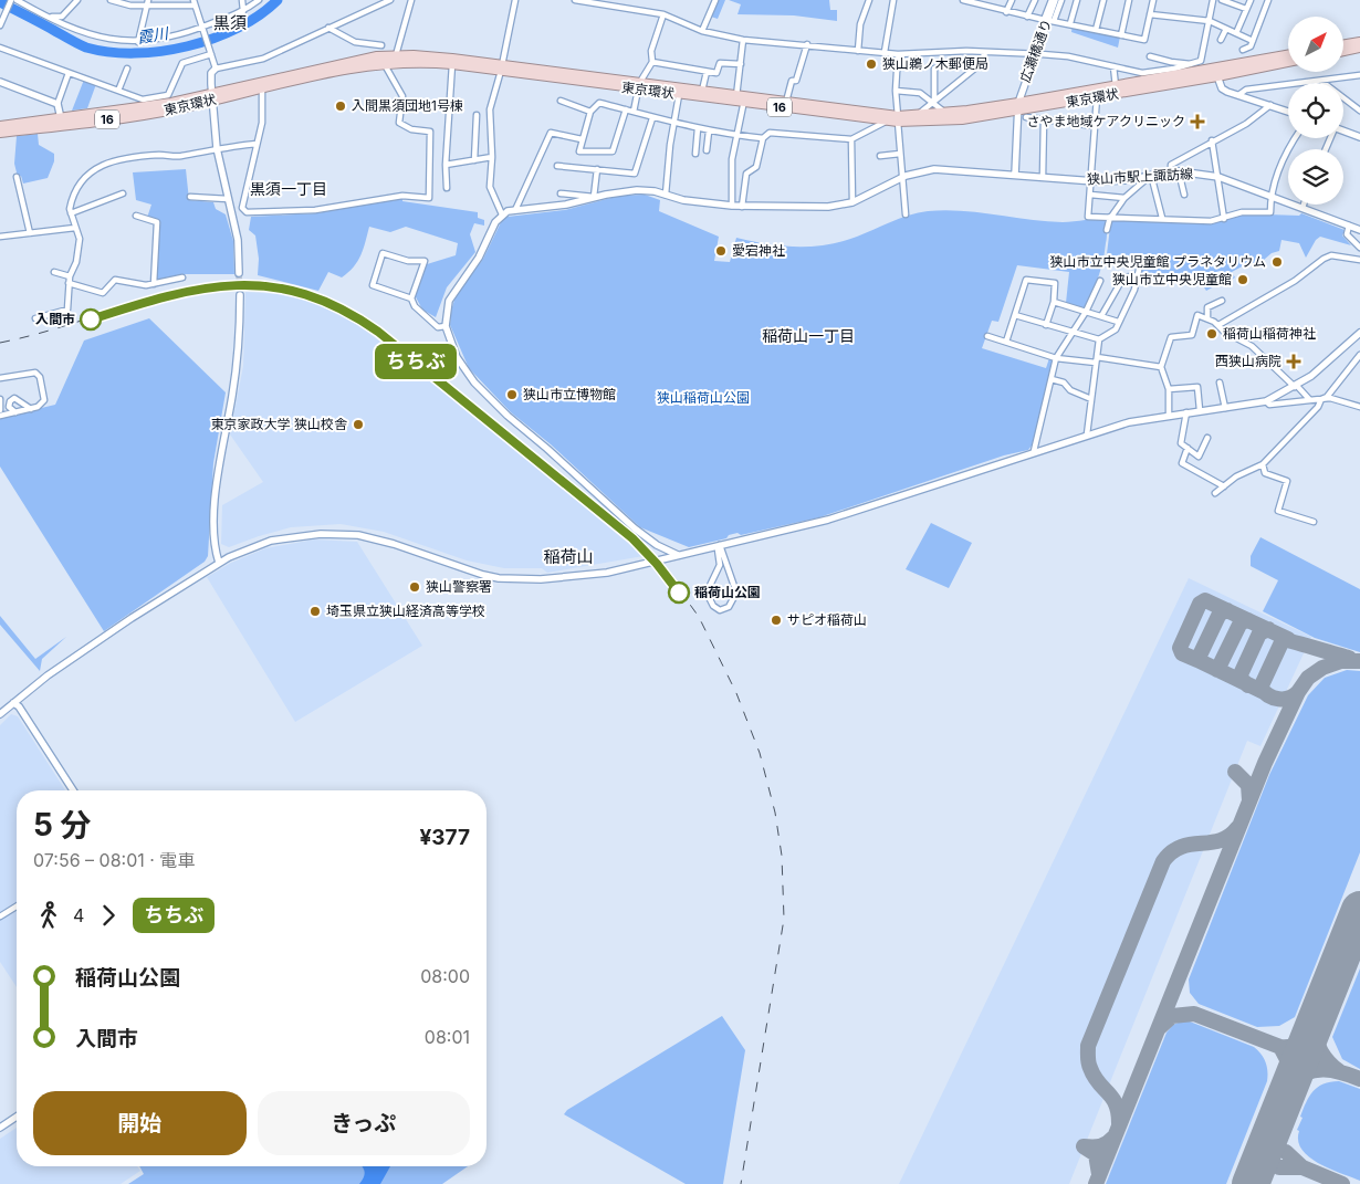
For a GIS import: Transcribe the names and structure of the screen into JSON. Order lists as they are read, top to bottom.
{
  "streets": {
    "highway": ["東京環状", "16"],
    "street": ["広瀬橋通り", "狭山市駅上諏訪線"]
  },
  "crossings": [
    ["広瀬橋通り", "東京環状"]
  ],
  "districts": [
    "黒須",
    "黒須一丁目",
    "稲荷山一丁目",
    "稲荷山"
  ],
  "water": ["霞川"],
  "parks": ["狭山稲荷山公園"],
  "places": {
    "other": [
      "狭山鵜ノ木郵便局",
      "入間黒須団地1号棟",
      "愛宕神社",
      "狭山市立中央児童館 プラネタリウム",
      "狭山市立中央児童館",
      "入間市",
      "稲荷山稲荷神社",
      "狭山市立博物館",
      "東京家政大学 狭山校舎",
      "狭山警察署",
      "稲荷山公園",
      "埼玉県立狭山経済高等学校",
      "サピオ稲荷山"
    ],
    "health": ["さやま地域ケアクリニック", "西狭山病院"]
  },
  "north": "top right",
  "page": {
    "on_map": "ちちぶ",
    "heading": ["5 分", "07:56 – 08:01 · 電車", "¥377"],
    "legs": ["4", "ちちぶ"],
    "list": [
      {
        "name": "稲荷山公園",
        "value": "08:00"
      },
      {
        "name": "入間市",
        "value": "08:01"
      }
    ],
    "buttons": ["開始", "きっぷ"]
  }
}
